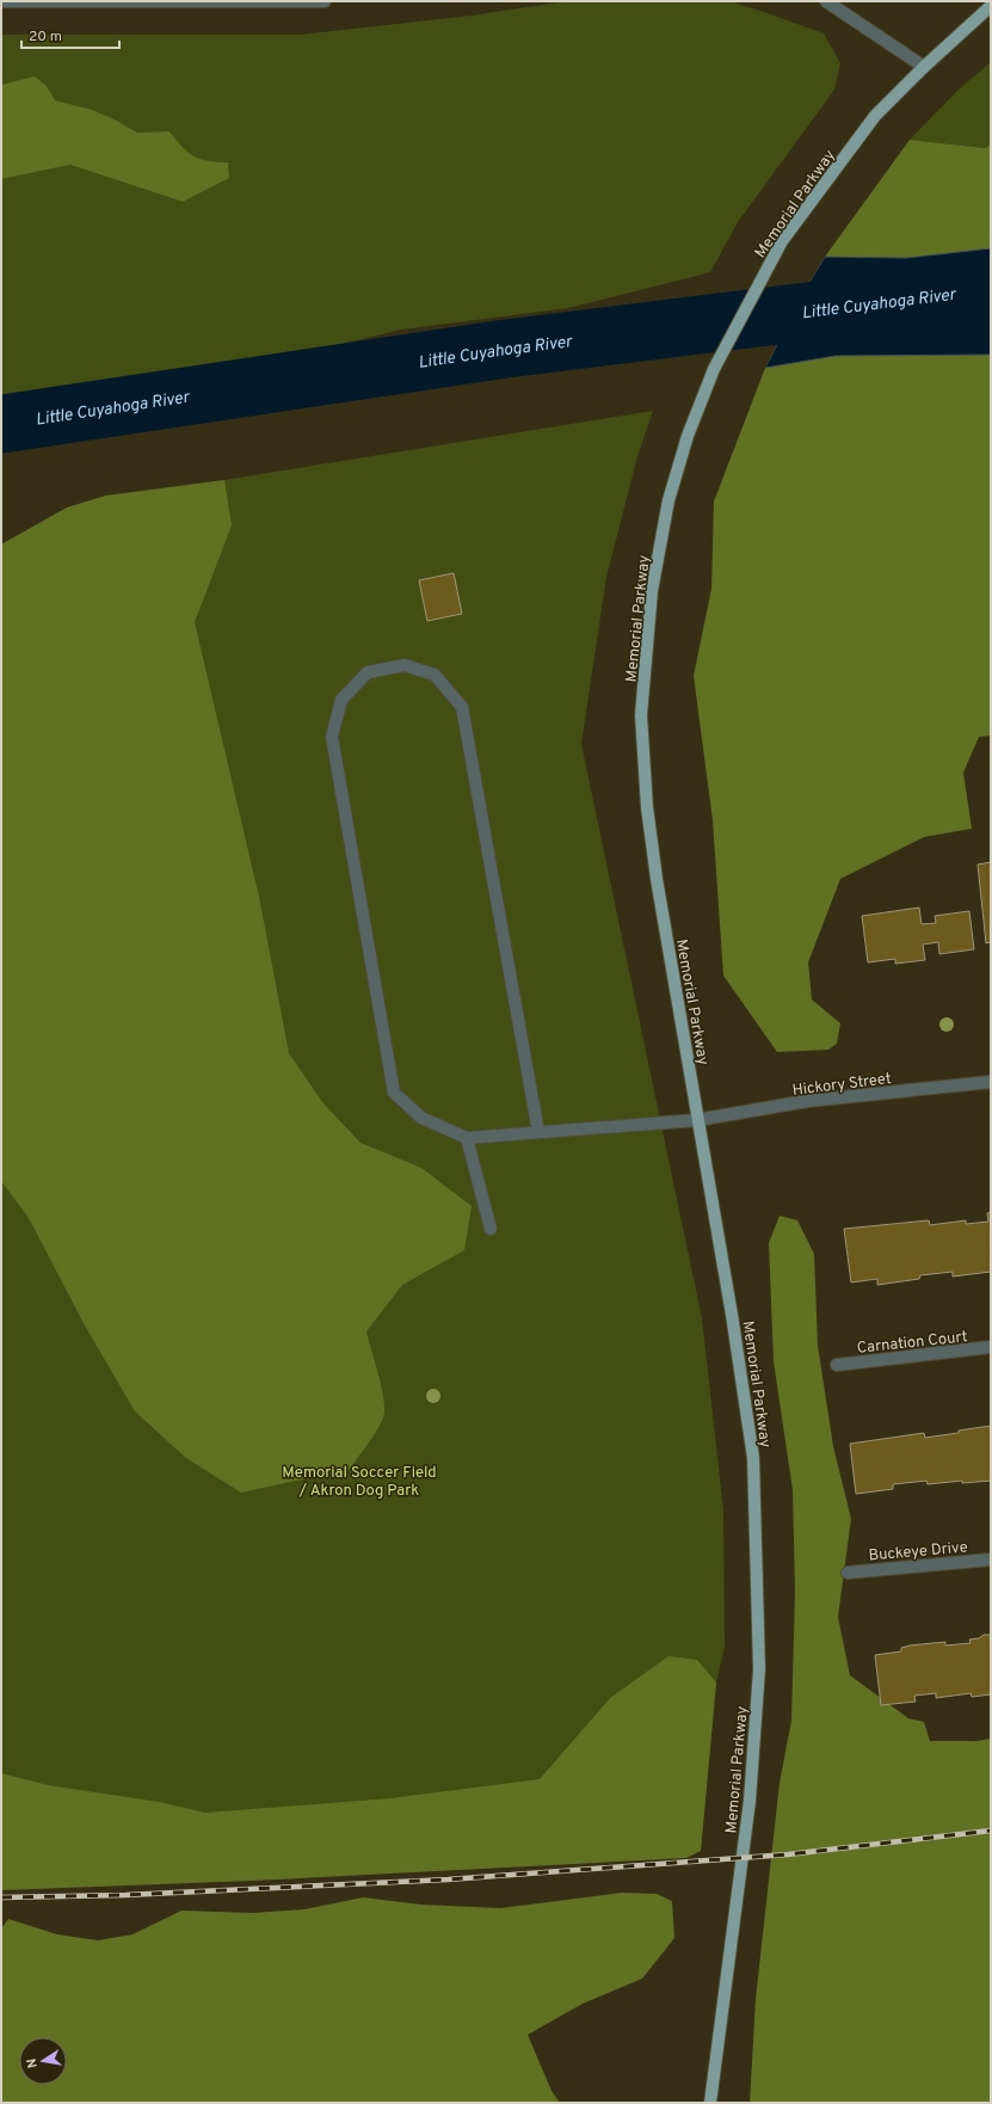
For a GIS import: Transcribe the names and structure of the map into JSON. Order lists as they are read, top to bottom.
{
  "streets": {
    "main road": ["Memorial Parkway"],
    "street": ["Hickory Street", "Carnation Court", "Buckeye Drive"]
  },
  "crossings": [
    ["Memorial Parkway", "Hickory Street"]
  ],
  "water": ["Little Cuyahoga River"],
  "parks": ["Memorial Soccer Field / Akron Dog Park"],
  "scale_bar": "20 m",
  "north": "left"
}
